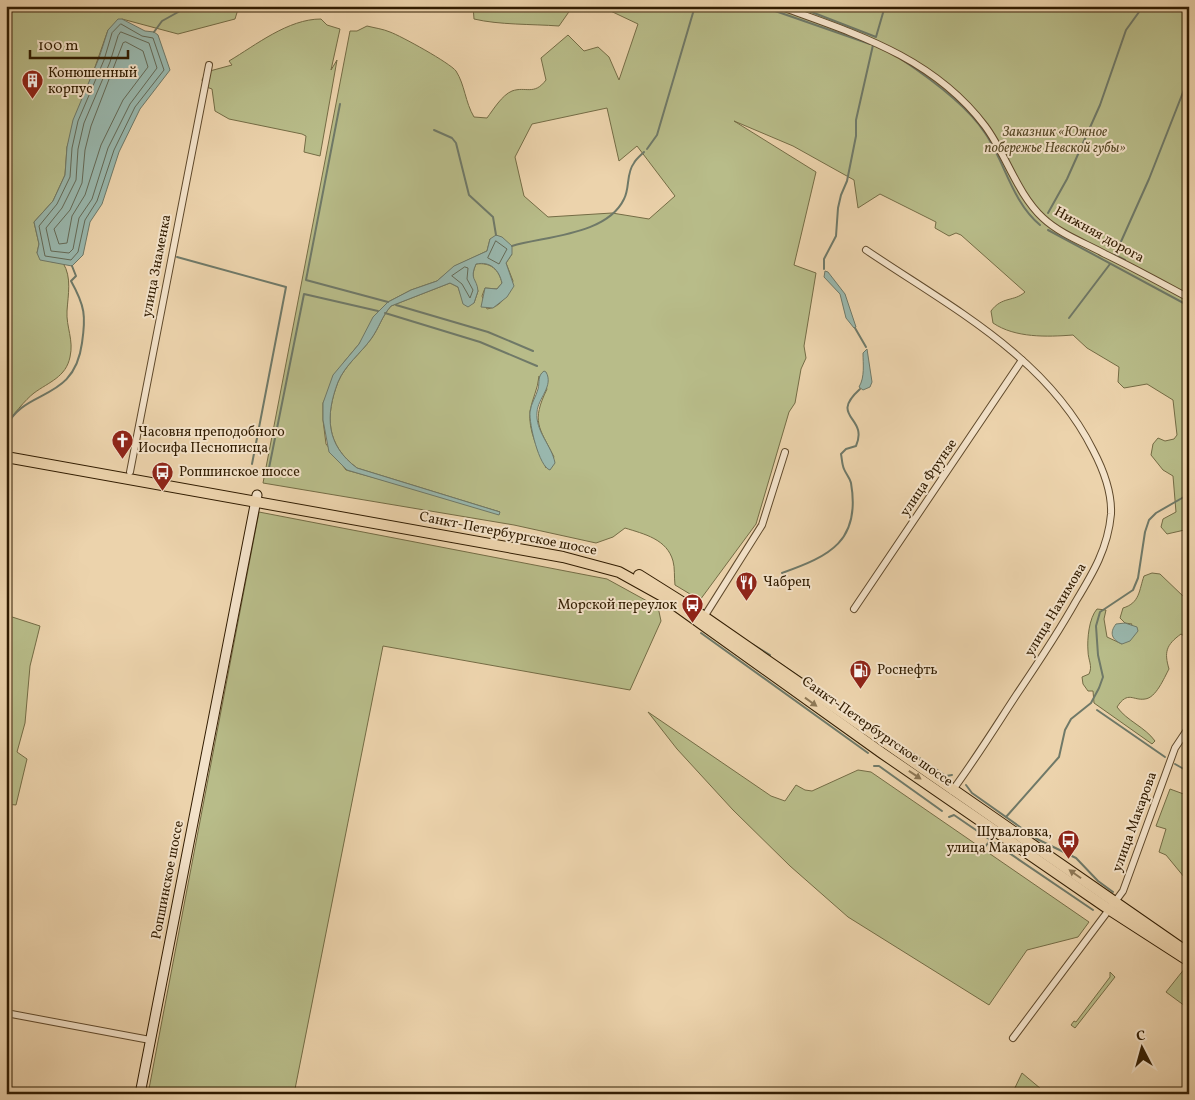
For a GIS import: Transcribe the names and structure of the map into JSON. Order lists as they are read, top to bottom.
{
  "streets": {
    "main road": ["Санкт-Петербургское шоссе", "Ропшинское шоссе"],
    "street": [
      "Нижняя дорога",
      "улица Знаменка",
      "улица Фрунзе",
      "улица Нахимова",
      "улица Макарова"
    ]
  },
  "crossings": [
    ["улица Знаменка", "Санкт-Петербургское шоссе"],
    ["улица Фрунзе", "улица Нахимова"],
    ["Санкт-Петербургское шоссе", "улица Нахимова"],
    ["Санкт-Петербургское шоссе", "улица Макарова"],
    ["Санкт-Петербургское шоссе", "Ропшинское шоссе"]
  ],
  "parks": ["Заказник «Южное побережье Невской губы»"],
  "places": {
    "building": ["Конюшенный корпус"],
    "church": ["Часовня преподобного Иосифа Песнописца"],
    "bus stop": ["Ропшинское шоссе", "Морской переулок", "Шуваловка, улица Макарова"],
    "restaurant": ["Чабрец"],
    "fuel station": ["Роснефть"]
  },
  "scale_bar": "100 m",
  "north": "top"
}
